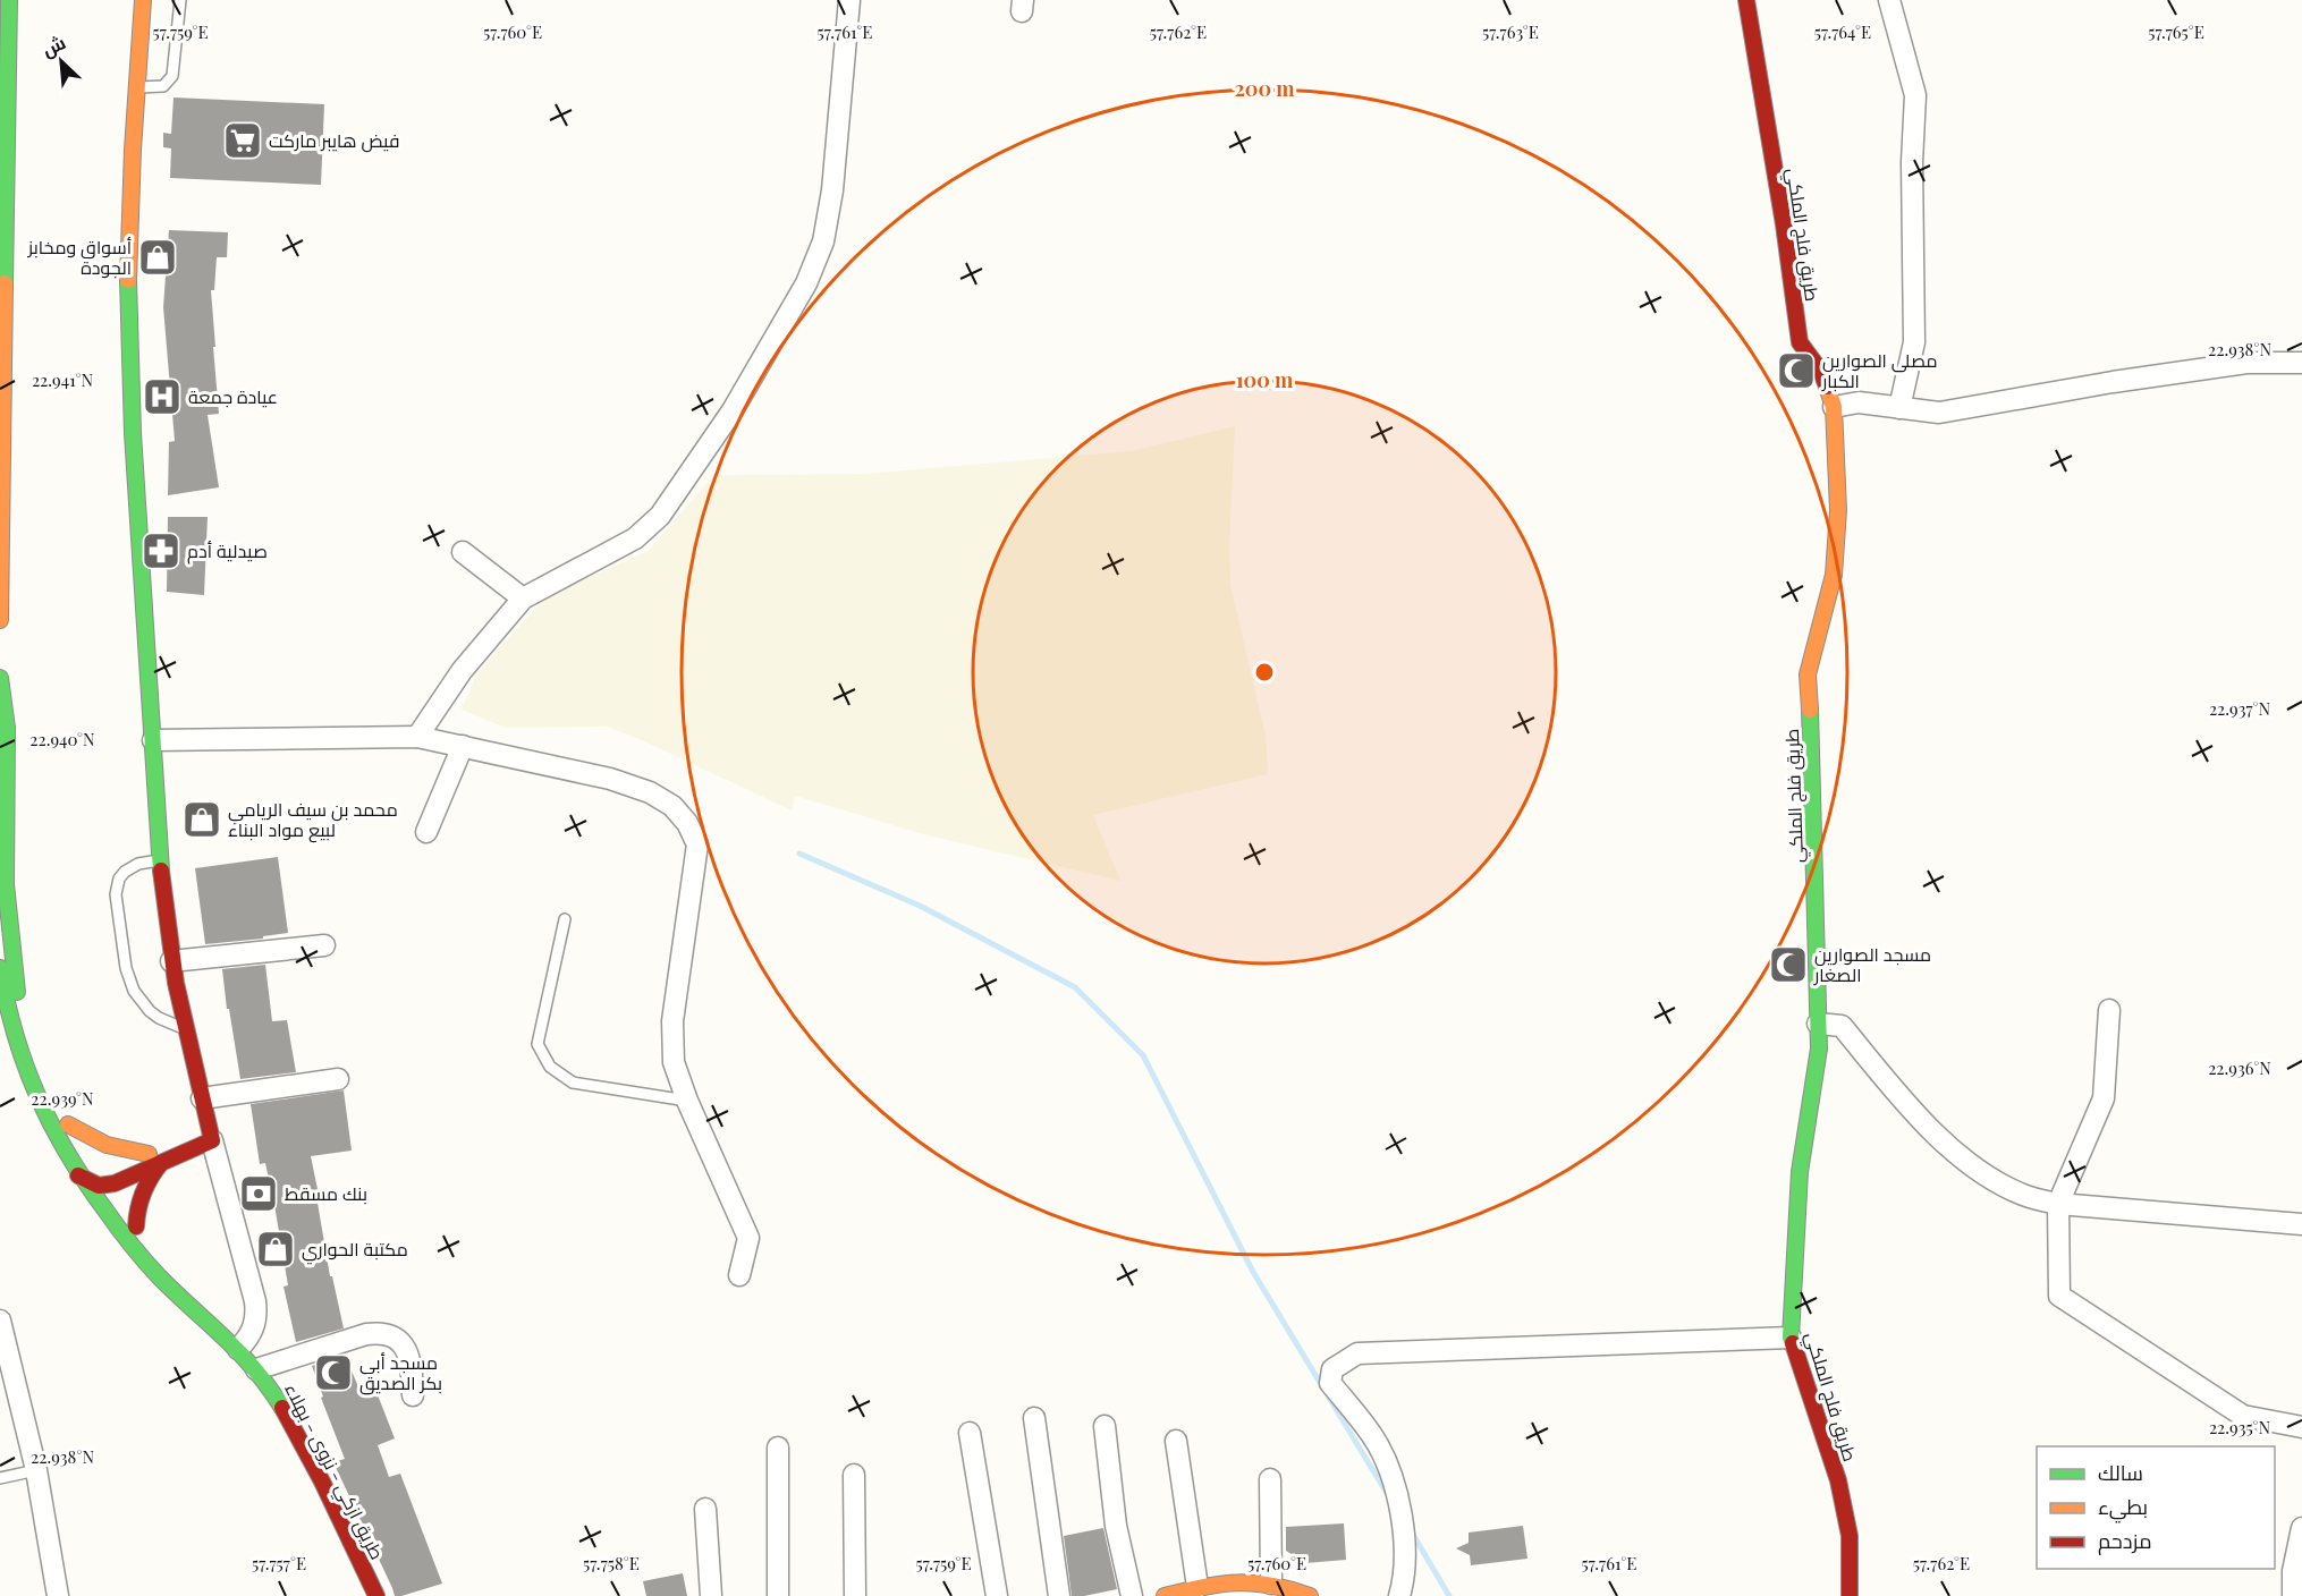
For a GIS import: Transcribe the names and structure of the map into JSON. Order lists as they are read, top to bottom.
{
  "streets": {
    "street": ["طريق فلج الملكي", "طريق ازكي - نزوى - بهلاء"]
  },
  "places": {
    "supermarket": ["فيض هايبر ماركت"],
    "shop": ["أسواق ومخابز الجودة", "محمد بن سيف الريامي لبيع مواد البناء", "مكتبة الحواري"],
    "mosque": ["مصلى الصوارين الكبار", "مسجد الصوارين الصغار", "مسجد أبي بكر الصديق"],
    "hospital": ["عيادة جمعة"],
    "pharmacy": ["صيدلية أدم"],
    "bank": ["بنك مسقط"]
  },
  "legend": ["سالك", "بطيء", "مزدحم"],
  "north": "top left",
  "coordinates": [
    "57.759°E",
    "57.760°E",
    "57.761°E",
    "57.762°E",
    "57.763°E",
    "57.764°E",
    "57.765°E",
    "22.938°N",
    "22.941°N",
    "22.937°N",
    "22.940°N",
    "22.936°N",
    "22.939°N",
    "22.935°N",
    "57.757°E",
    "57.758°E"
  ],
  "rings": ["200 m", "100 m"]
}
